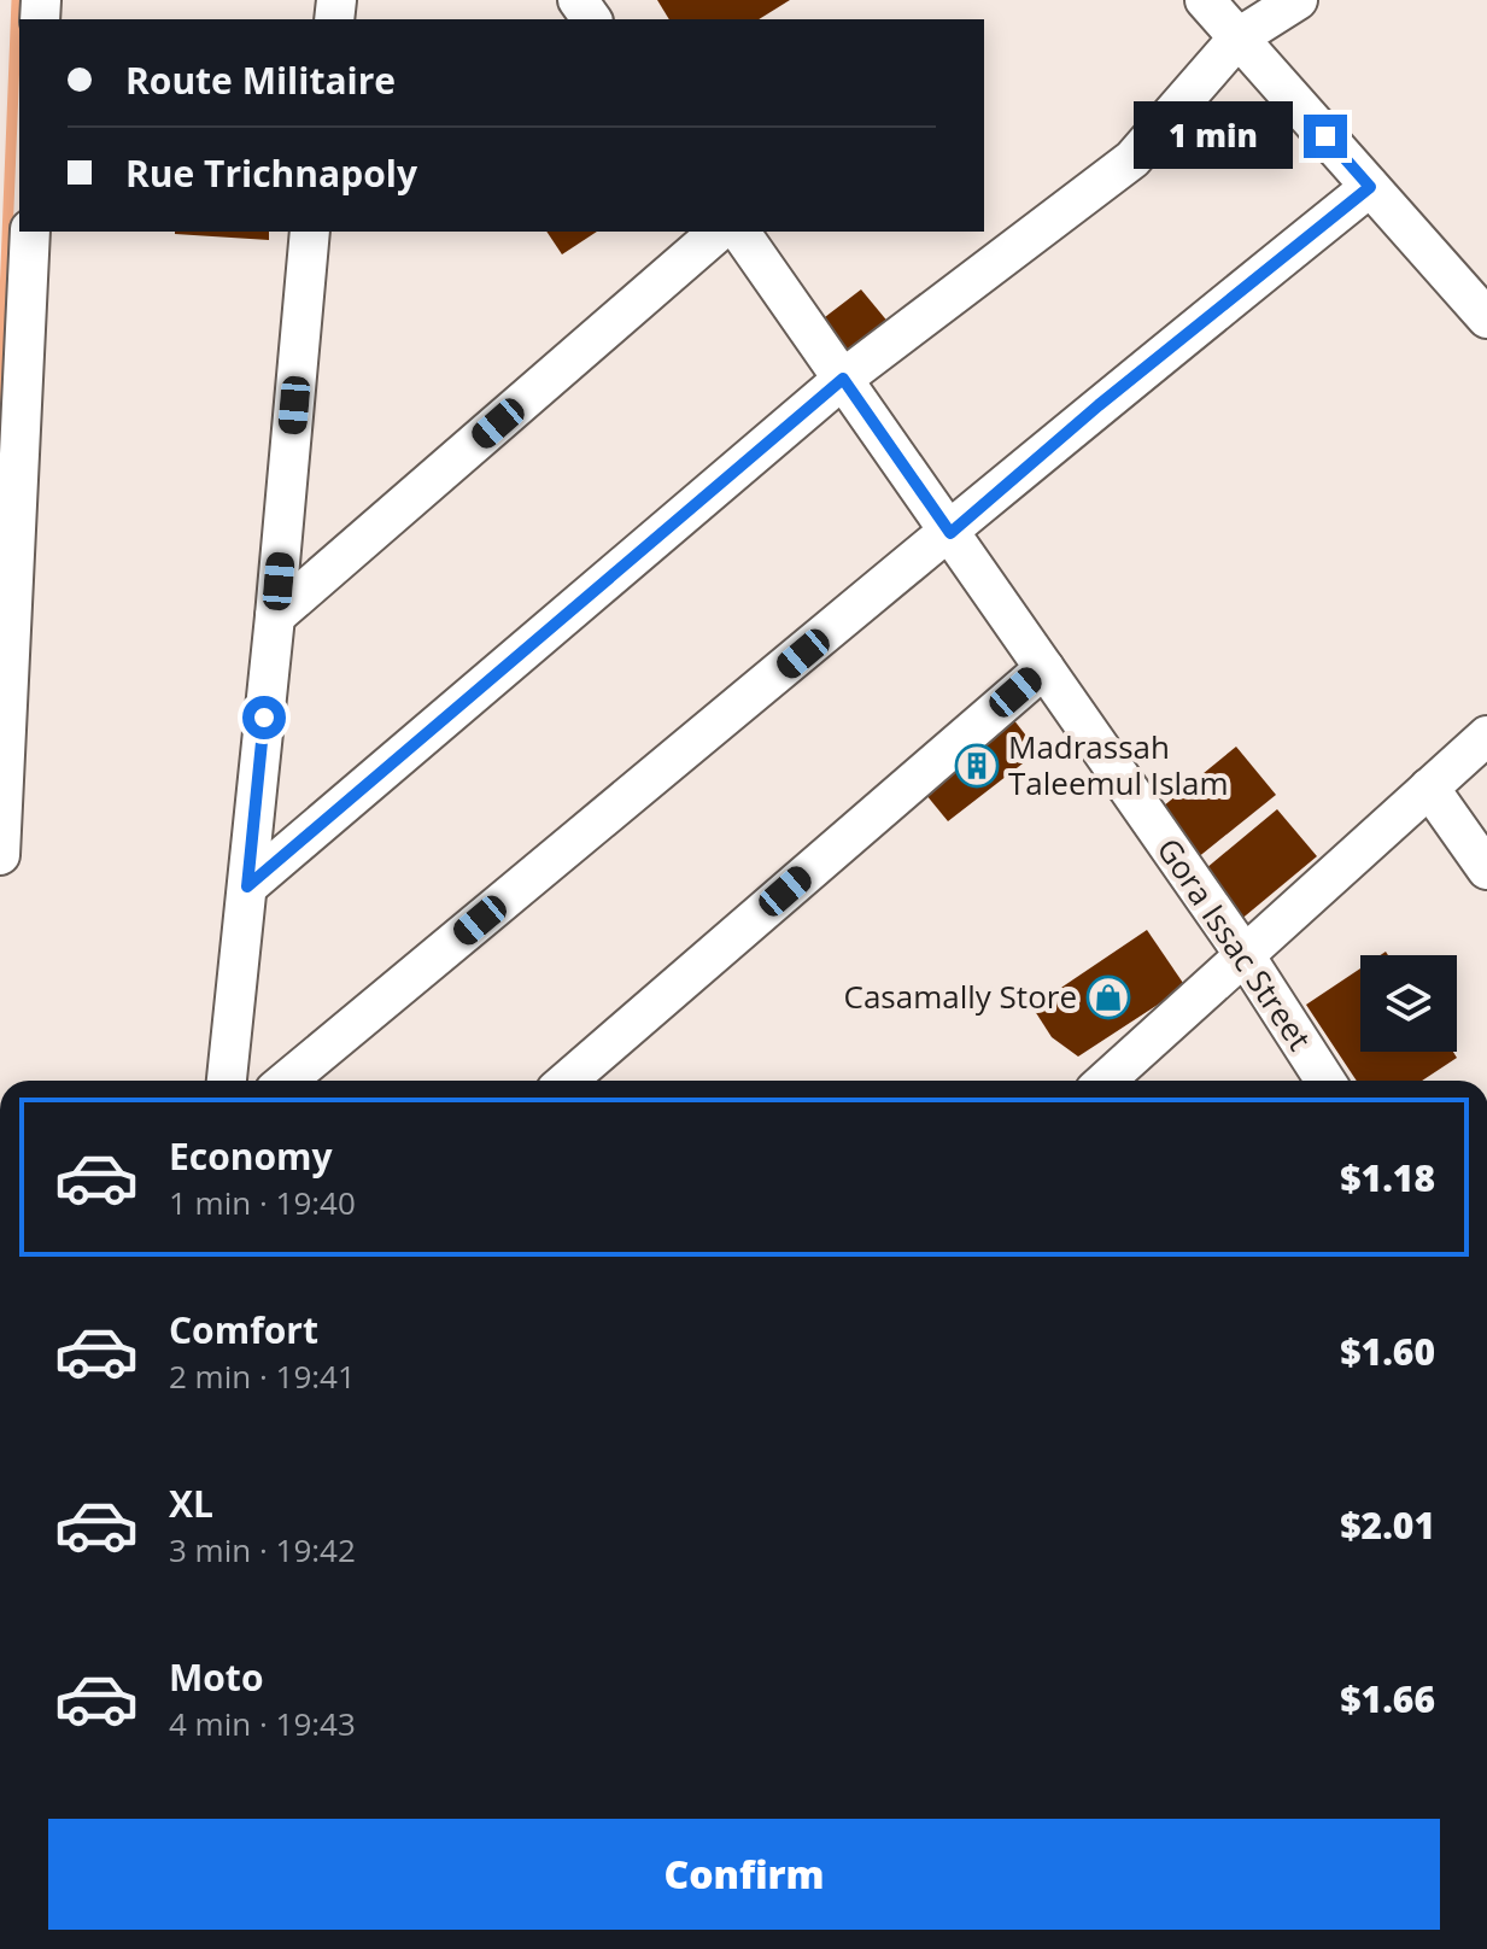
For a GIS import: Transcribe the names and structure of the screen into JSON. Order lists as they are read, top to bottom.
{
  "streets": {
    "street": ["Gora Issac Street"]
  },
  "places": {
    "building": ["Madrassah Taleemul Islam"],
    "shop": ["Casamally Store"]
  },
  "page": {
    "banner": ["Route Militaire", "Rue Trichnapoly"],
    "bubble": "1 min",
    "list": [
      {
        "name": "Economy",
        "note": "1 min · 19:40",
        "value": "$1.18"
      },
      {
        "name": "Comfort",
        "note": "2 min · 19:41",
        "value": "$1.60"
      },
      {
        "name": "XL",
        "note": "3 min · 19:42",
        "value": "$2.01"
      },
      {
        "name": "Moto",
        "note": "4 min · 19:43",
        "value": "$1.66"
      }
    ],
    "buttons": "Confirm"
  }
}
